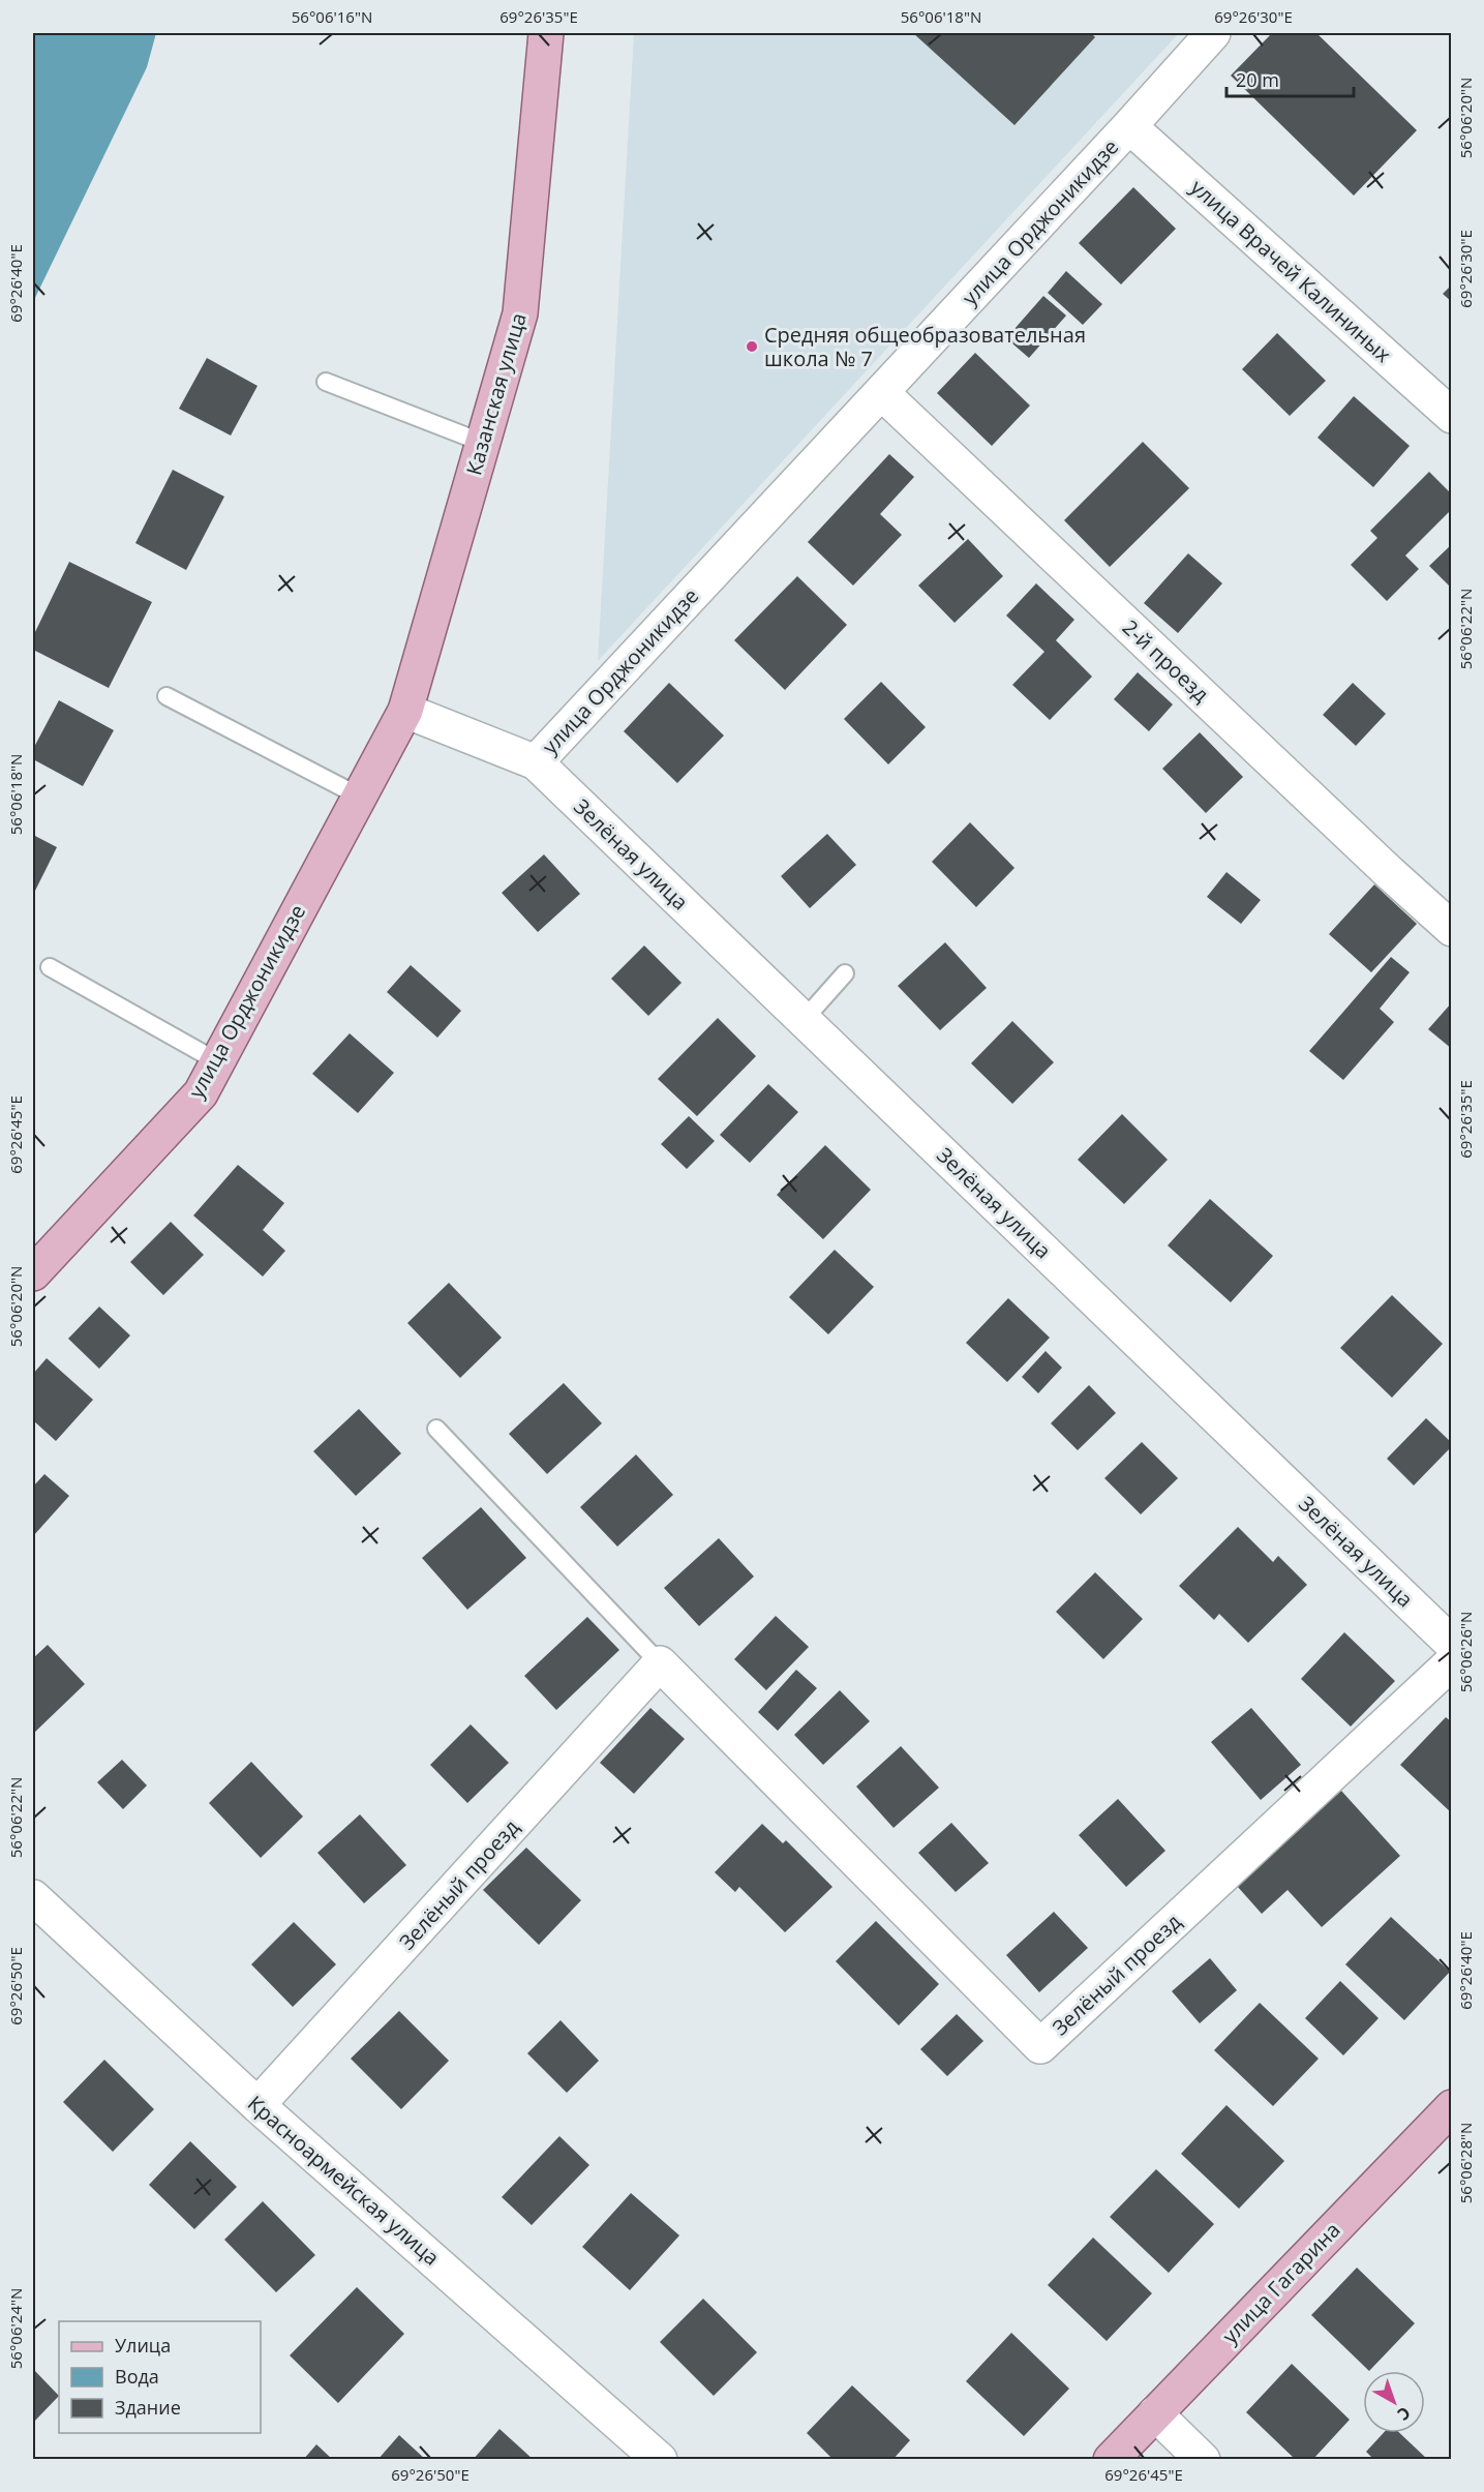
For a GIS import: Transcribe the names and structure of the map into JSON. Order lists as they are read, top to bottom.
{
  "streets": {
    "main road": ["улица Орджоникидзе", "Казанская улица", "улица Гагарина"],
    "street": [
      "улица Врачей Калининых",
      "2-й проезд",
      "Зелёная улица",
      "Зелёный проезд",
      "Красноармейская улица"
    ]
  },
  "crossings": [
    ["улица Орджоникидзе", "улица Врачей Калининых"],
    ["улица Орджоникидзе", "Казанская улица"],
    ["улица Орджоникидзе", "2-й проезд"],
    ["улица Орджоникидзе", "Зелёная улица"],
    ["Зелёный проезд", "Красноармейская улица"]
  ],
  "places": ["Средняя общеобразовательная школа № 7"],
  "legend": ["Улица", "Вода", "Здание"],
  "scale_bar": "20 m",
  "north": "bottom right",
  "coordinates": [
    "56°06'16\"N",
    "69°26'35\"E",
    "56°06'18\"N",
    "69°26'30\"E",
    "56°06'20\"N",
    "69°26'40\"E",
    "56°06'22\"N",
    "69°26'45\"E",
    "56°06'26\"N",
    "69°26'50\"E",
    "56°06'28\"N",
    "56°06'24\"N"
  ]
}
